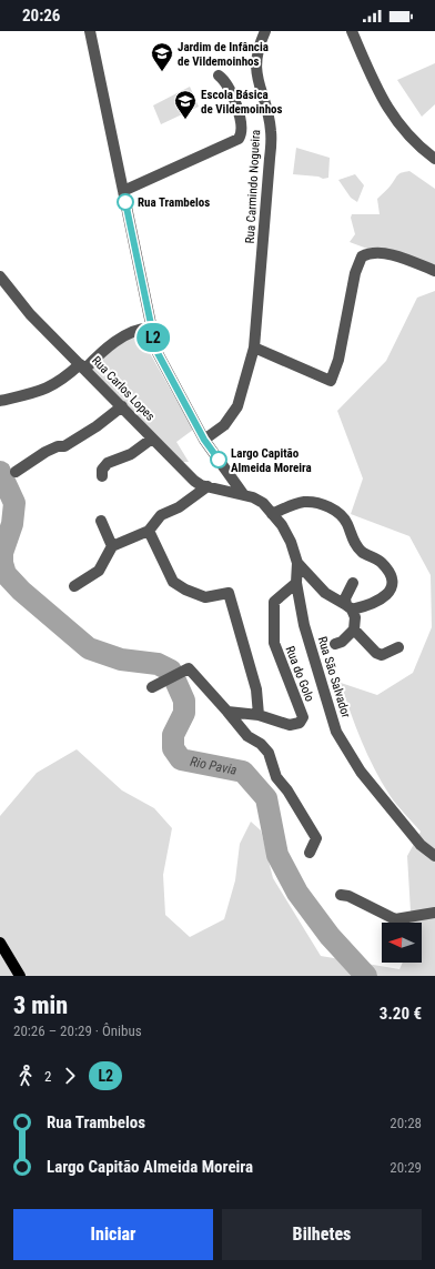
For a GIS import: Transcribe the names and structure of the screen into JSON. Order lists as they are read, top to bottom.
{
  "streets": {
    "street": [
      "Rua Carmindo Nogueira",
      "Rua Carlos Lopes",
      "Rua do Golo",
      "Rua São Salvador"
    ]
  },
  "crossings": [
    ["Rua Carlos Lopes", "Rua São Salvador"],
    ["Rua do Golo", "Rua São Salvador"]
  ],
  "water": ["Rio Pavia"],
  "places": {
    "school or university": ["Jardim de Infância de Vildemoinhos", "Escola Básica de Vildemoinhos"],
    "other": ["Rua Trambelos", "Largo Capitão Almeida Moreira"]
  },
  "lines": ["bus line L2"],
  "north": "left",
  "page": {
    "status": "20:26",
    "on_map": "L2",
    "heading": ["3 min", "20:26 – 20:29 · Ônibus", "3.20 €"],
    "legs": ["2", "L2"],
    "list": [
      {
        "name": "Rua Trambelos",
        "value": "20:28"
      },
      {
        "name": "Largo Capitão Almeida Moreira",
        "value": "20:29"
      }
    ],
    "buttons": ["Iniciar", "Bilhetes"]
  }
}
